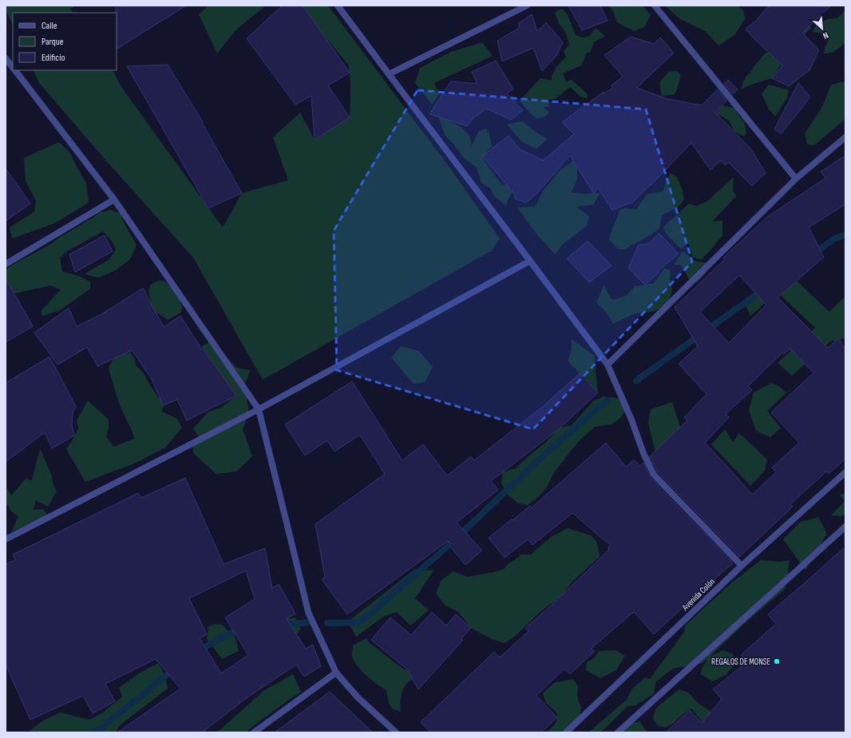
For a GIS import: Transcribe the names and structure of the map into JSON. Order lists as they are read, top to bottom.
{
  "streets": {
    "street": ["Avenida Colón"]
  },
  "places": ["REGALOS DE MONSE"],
  "legend": ["Calle", "Parque", "Edificio"],
  "north": "bottom right"
}
